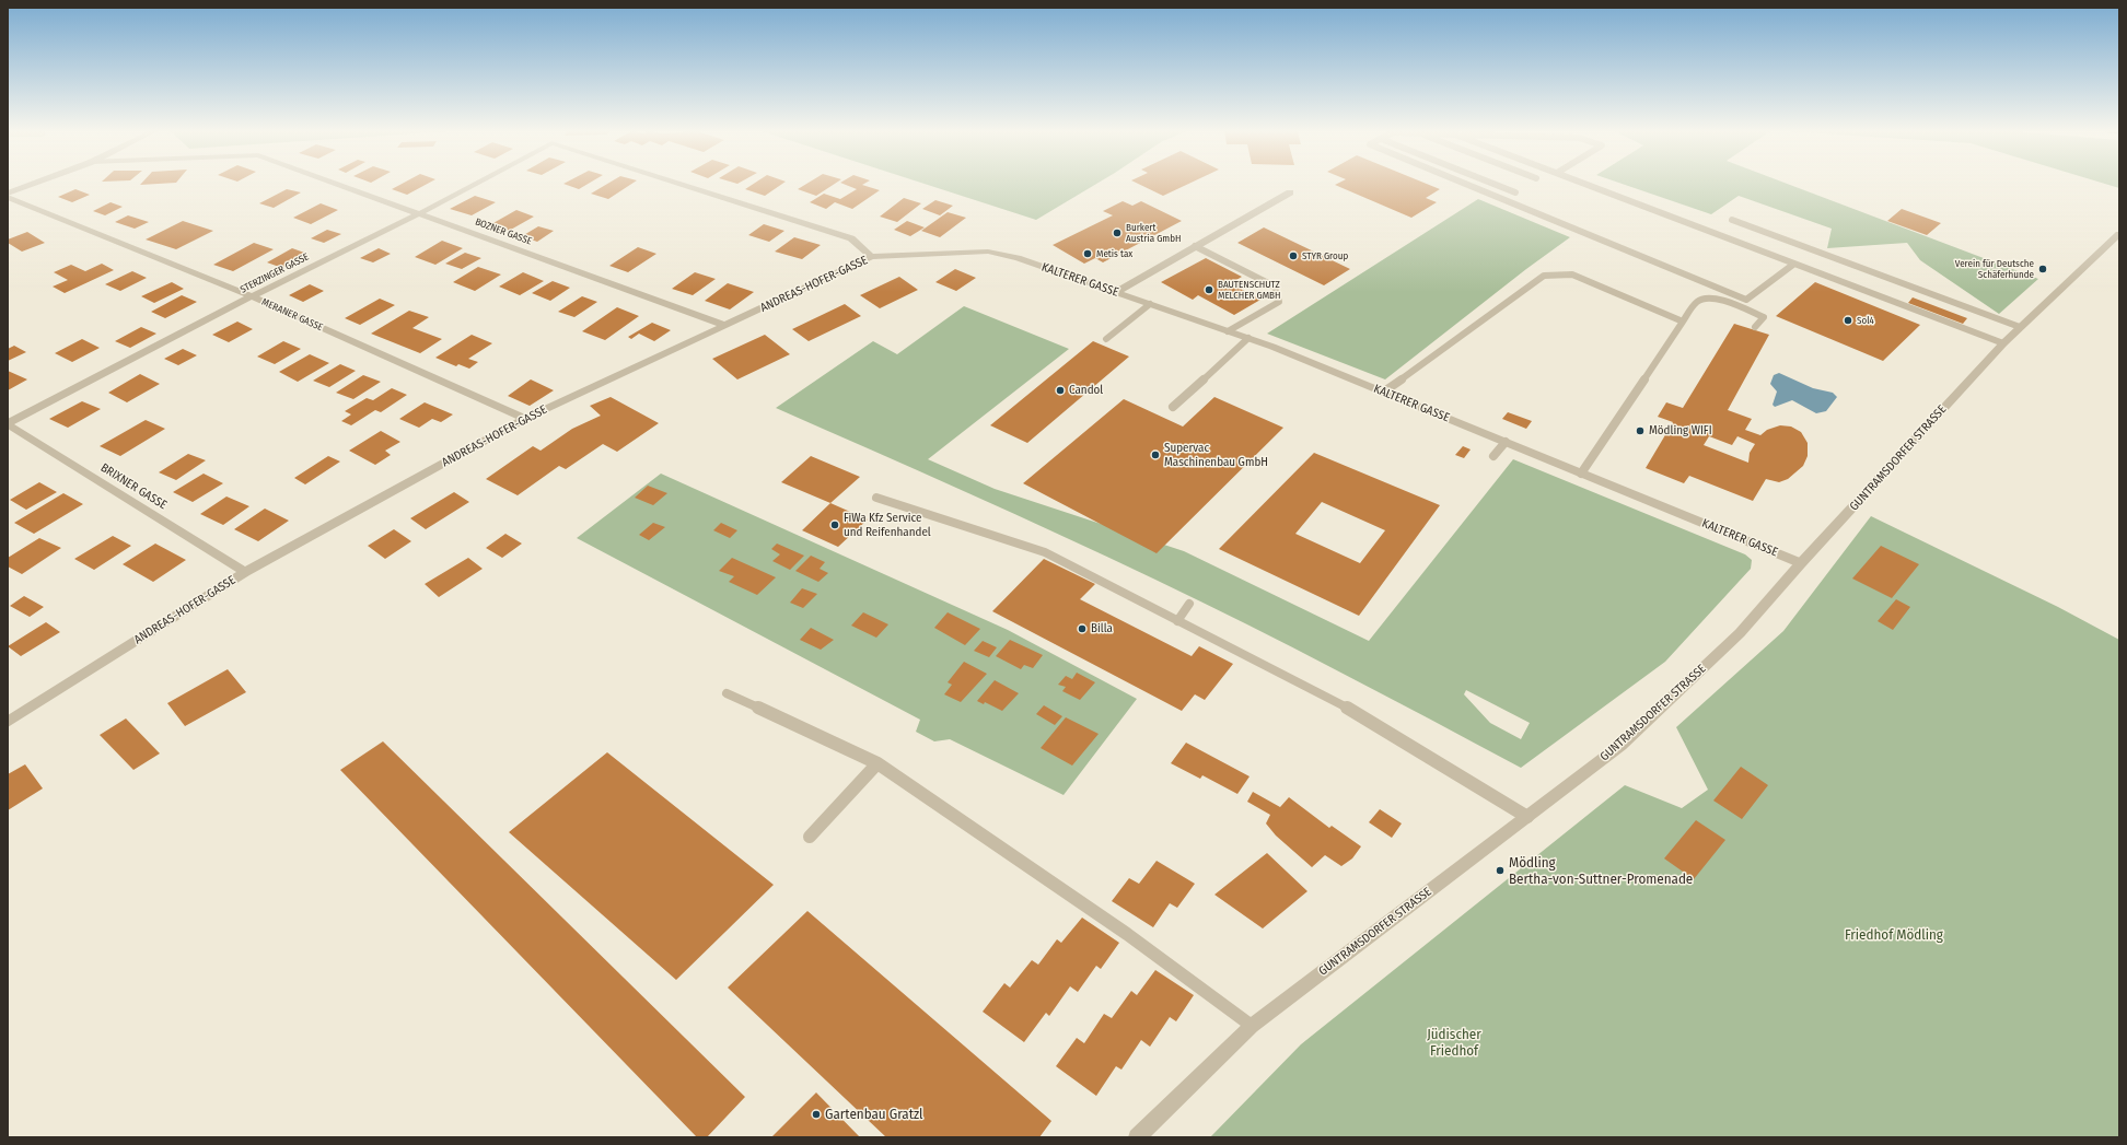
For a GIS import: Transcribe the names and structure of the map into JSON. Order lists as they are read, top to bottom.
{
  "streets": {
    "street": [
      "BOZNER GASSE",
      "STERZINGER GASSE",
      "KALTERER GASSE",
      "ANDREAS-HOFER-GASSE",
      "MERANER GASSE",
      "GUNTRAMSDORFER STRASSE",
      "BRIXNER GASSE"
    ]
  },
  "crossings": [
    ["BOZNER GASSE", "STERZINGER GASSE"],
    ["BOZNER GASSE", "ANDREAS-HOFER-GASSE"],
    ["STERZINGER GASSE", "ANDREAS-HOFER-GASSE"],
    ["STERZINGER GASSE", "MERANER GASSE"],
    ["STERZINGER GASSE", "BRIXNER GASSE"],
    ["KALTERER GASSE", "ANDREAS-HOFER-GASSE"],
    ["KALTERER GASSE", "GUNTRAMSDORFER STRASSE"],
    ["ANDREAS-HOFER-GASSE", "MERANER GASSE"],
    ["ANDREAS-HOFER-GASSE", "BRIXNER GASSE"]
  ],
  "parks": ["Friedhof Mödling", "Jüdischer Friedhof"],
  "places": [
    "Burkert Austria GmbH",
    "Metis tax",
    "STYR Group",
    "Verein für Deutsche Schäferhunde",
    "BAUTENSCHUTZ MELCHER GMBH",
    "Sol4",
    "Candol",
    "Mödling WIFI",
    "Supervac Maschinenbau GmbH",
    "FiWa Kfz Service und Reifenhandel",
    "Billa",
    "Mödling Bertha-von-Suttner-Promenade",
    "Gartenbau Gratzl"
  ]
}
